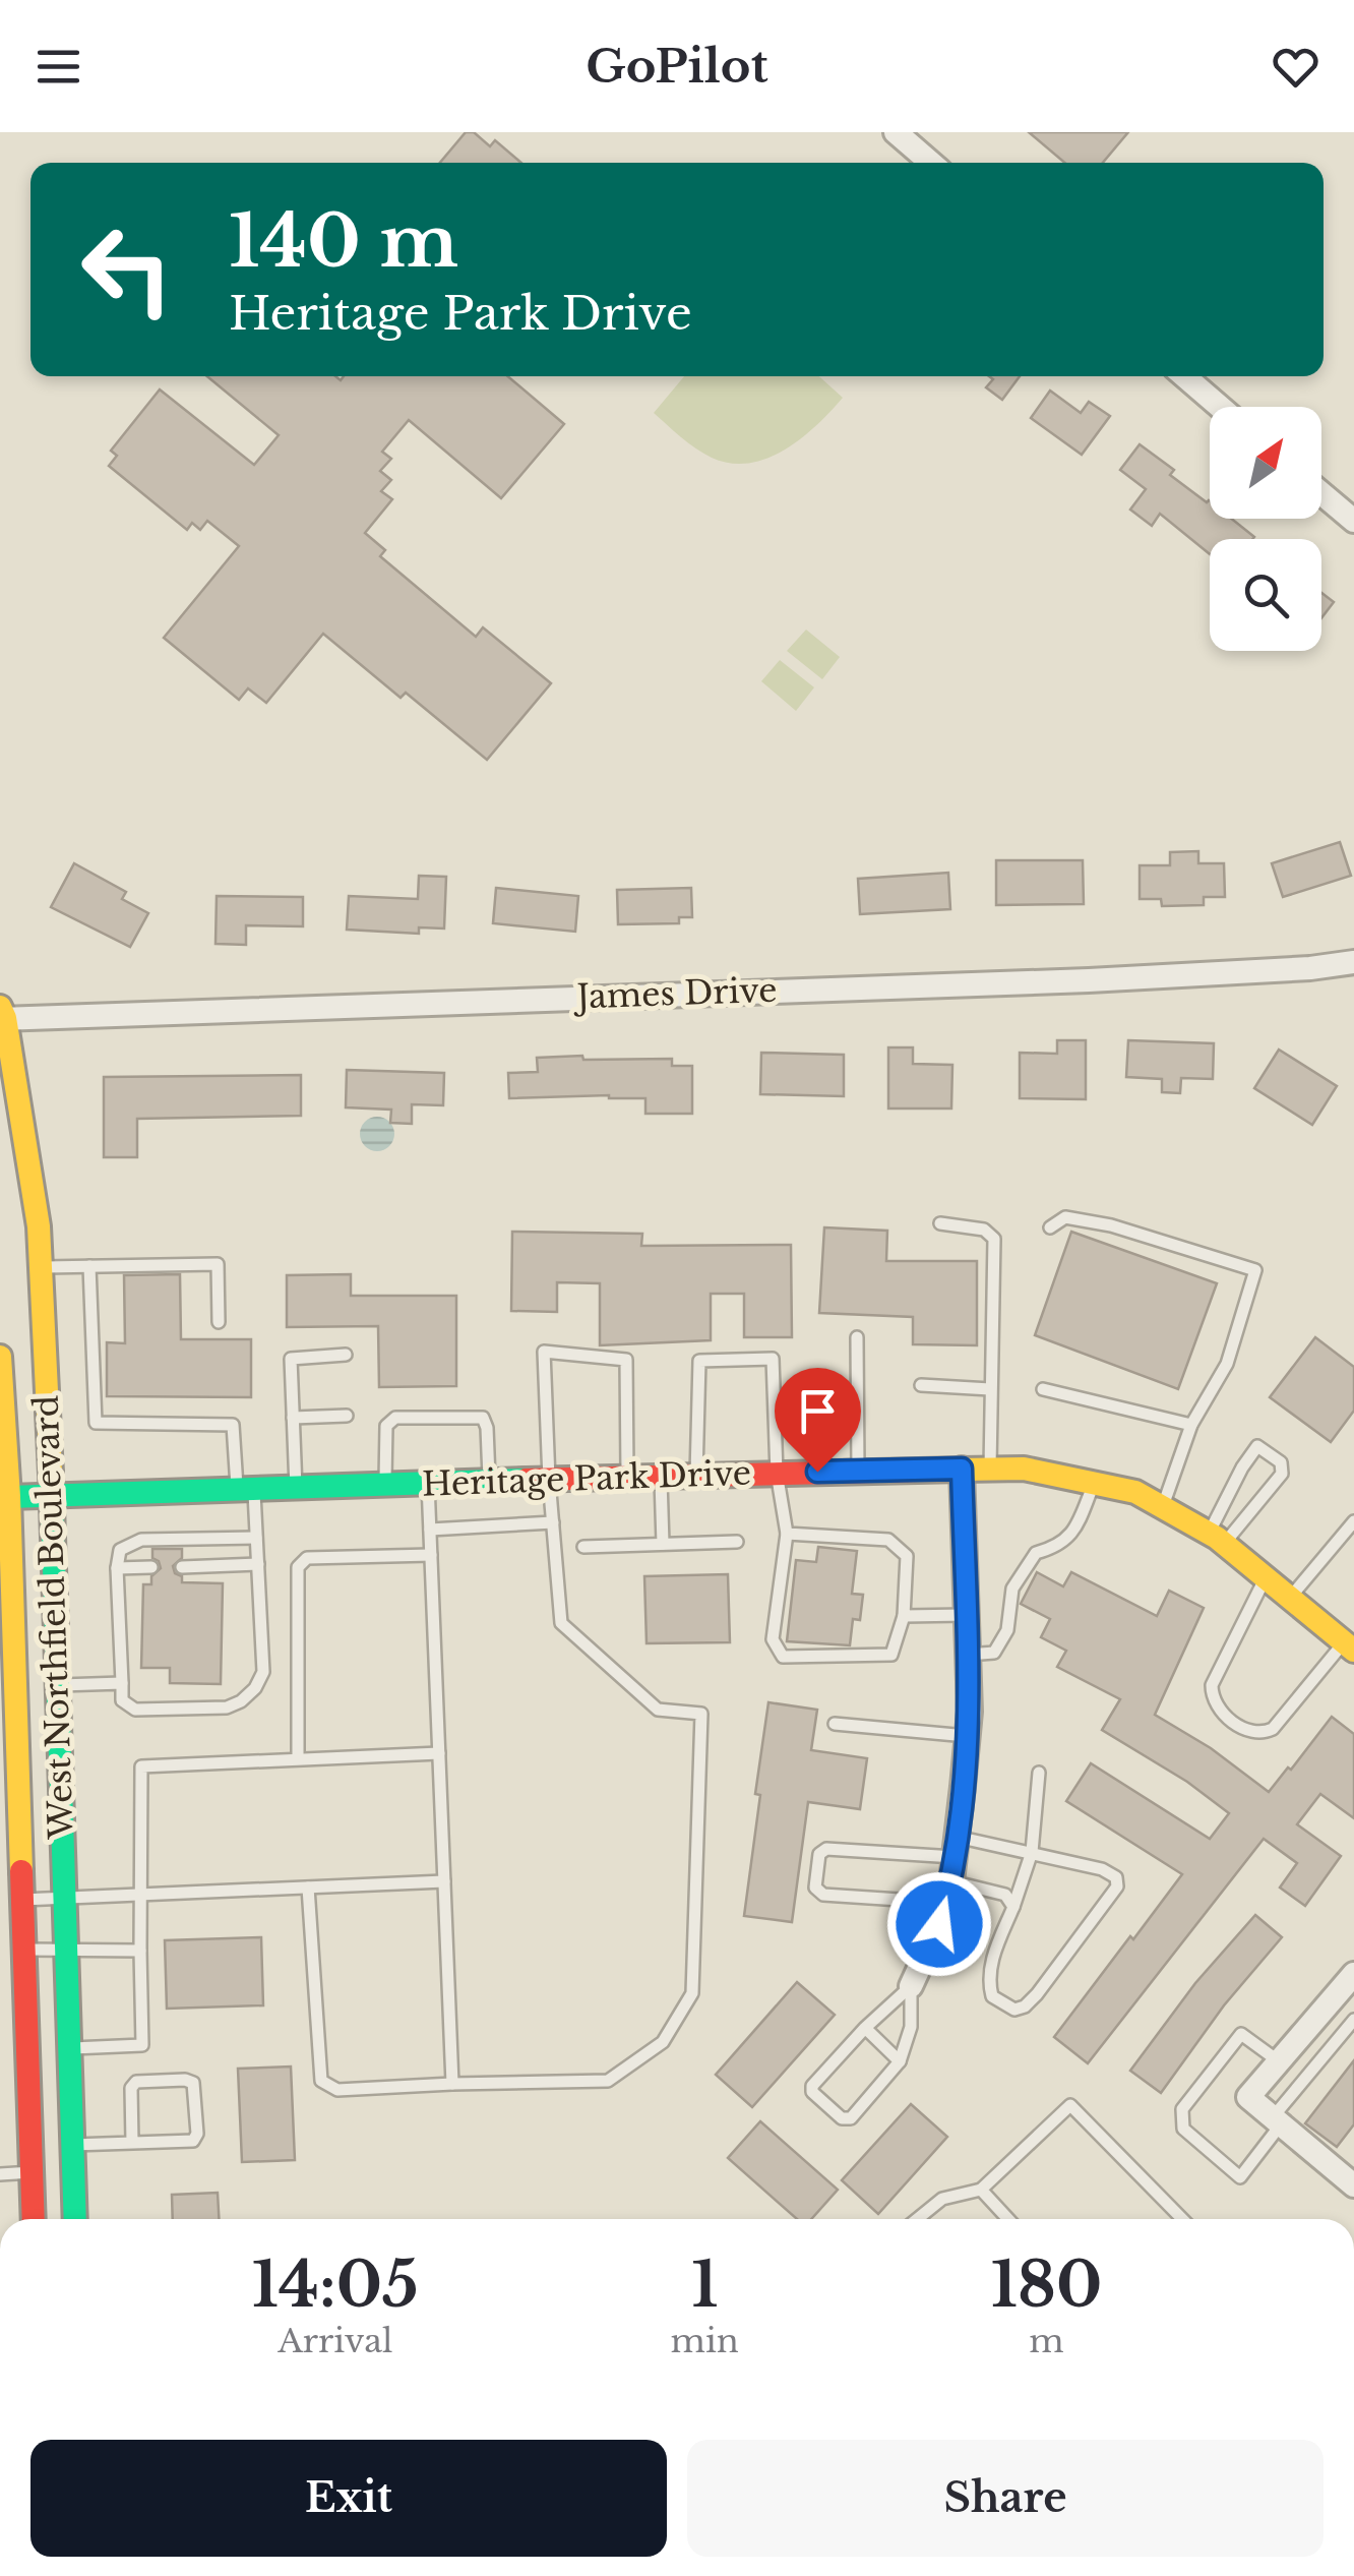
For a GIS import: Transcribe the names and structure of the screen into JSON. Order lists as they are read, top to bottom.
{
  "streets": {
    "main road": ["Heritage Park Drive", "West Northfield Boulevard"],
    "street": ["James Drive"]
  },
  "crossings": [
    ["James Drive", "West Northfield Boulevard"],
    ["Heritage Park Drive", "West Northfield Boulevard"]
  ],
  "north": "top right",
  "page": {
    "header": "GoPilot",
    "turn": ["140 m", "Heritage Park Drive"],
    "eta": [
      "14:05",
      "Arrival",
      "1",
      "min",
      "180",
      "m"
    ],
    "buttons": ["Exit", "Share"]
  }
}
